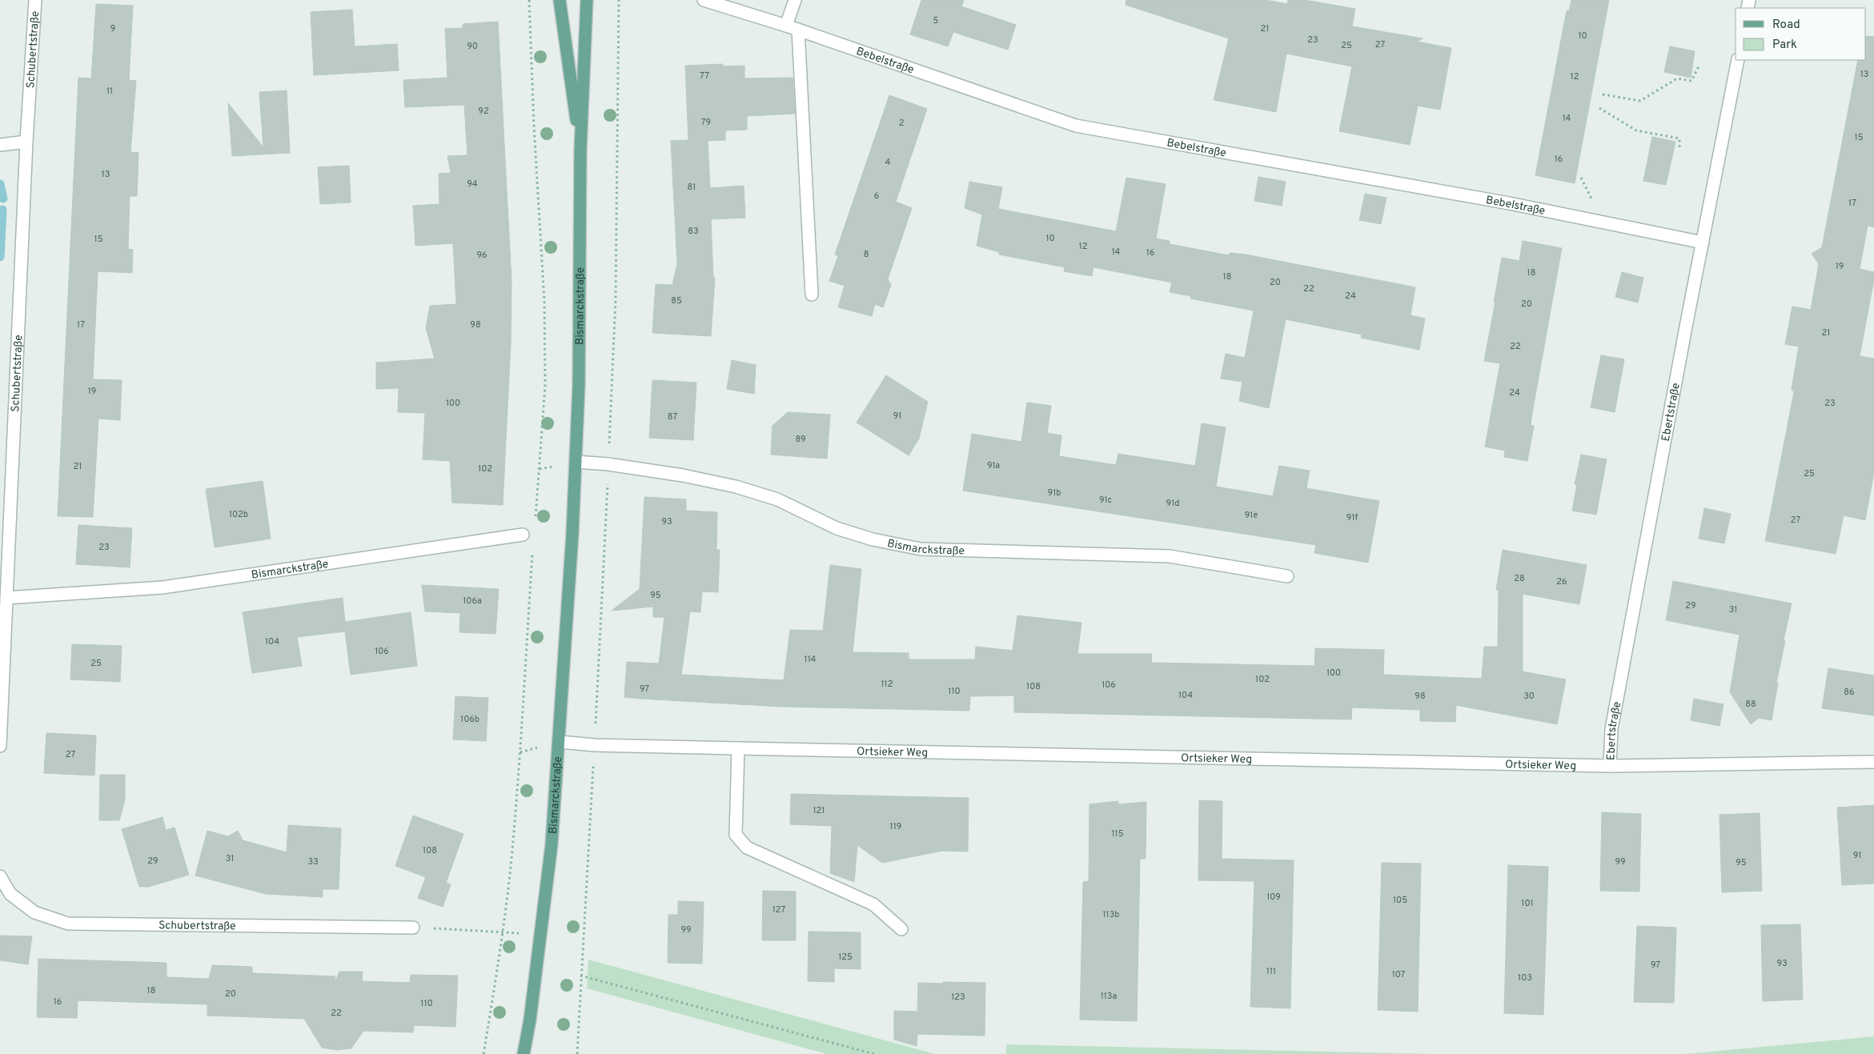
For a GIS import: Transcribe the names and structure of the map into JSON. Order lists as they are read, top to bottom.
{
  "streets": {
    "main road": ["Bismarckstraße"],
    "street": [
      "Schubertstraße",
      "Bebelstraße",
      "Ebertstraße",
      "Ortsieker Weg"
    ]
  },
  "crossings": [
    ["Schubertstraße", "Bismarckstraße"],
    ["Bebelstraße", "Ebertstraße"],
    ["Bismarckstraße", "Ortsieker Weg"],
    ["Ebertstraße", "Ortsieker Weg"]
  ],
  "house_numbers": [
    "5",
    "9",
    "21",
    "10",
    "23",
    "27",
    "25",
    "90",
    "13",
    "77",
    "12",
    "11",
    "92",
    "14",
    "79",
    "2",
    "15",
    "16",
    "4",
    "13",
    "94",
    "81",
    "6",
    "17",
    "83",
    "10",
    "15",
    "12",
    "14",
    "16",
    "8",
    "96",
    "19",
    "18",
    "18",
    "20",
    "22",
    "24",
    "85",
    "20",
    "17",
    "98",
    "21",
    "22",
    "19",
    "24",
    "100",
    "23",
    "91",
    "87",
    "89",
    "91a",
    "21",
    "102",
    "25",
    "91b",
    "91c",
    "91d",
    "102b",
    "91e",
    "91f",
    "27",
    "93",
    "23",
    "28",
    "26",
    "95",
    "106a",
    "29",
    "31",
    "104",
    "106",
    "114",
    "25",
    "100",
    "102",
    "112",
    "106",
    "108",
    "97",
    "110",
    "86",
    "104",
    "98",
    "30",
    "88",
    "106b",
    "27",
    "121",
    "119",
    "115",
    "108",
    "91",
    "31",
    "29",
    "33",
    "99",
    "95",
    "109",
    "105",
    "101",
    "127",
    "113b",
    "99",
    "125",
    "93",
    "97",
    "111",
    "107",
    "103",
    "18",
    "20",
    "113a",
    "123",
    "16",
    "110",
    "22"
  ],
  "legend": ["Road", "Park"]
}
